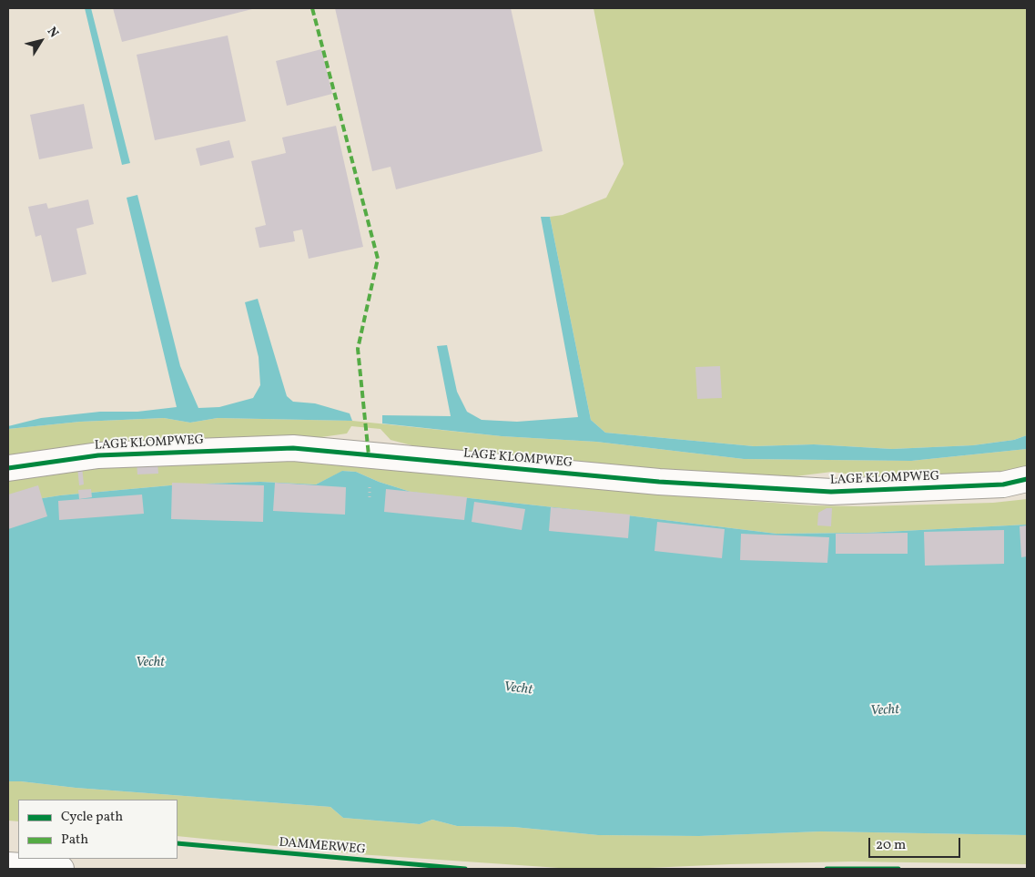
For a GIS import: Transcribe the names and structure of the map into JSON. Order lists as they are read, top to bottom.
{
  "streets": {
    "street": ["LAGE KLOMPWEG"],
    "cycle path": ["DAMMERWEG"]
  },
  "water": ["Vecht"],
  "legend": ["Cycle path", "Path"],
  "scale_bar": "20 m",
  "north": "top right"
}
